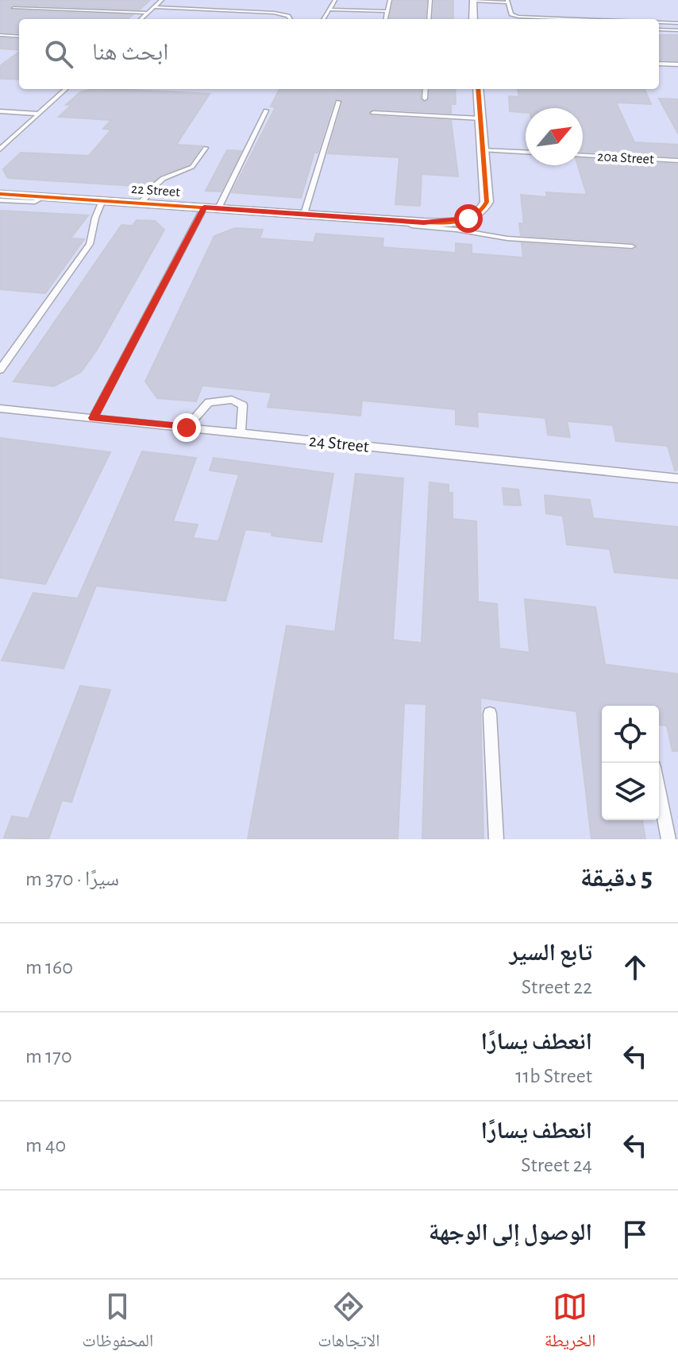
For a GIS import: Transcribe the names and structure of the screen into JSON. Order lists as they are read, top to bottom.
{
  "streets": {
    "street": ["22 Street"],
    "lane": ["20a Street", "24 Street"]
  },
  "north": "top right",
  "page": {
    "search": "ابحث هنا",
    "heading": ["5 دقيقة", "سيرًا · 370 m"],
    "list": [
      ["تابع السير", "22 Street", "160 m"],
      ["انعطف يسارًا", "11b Street", "170 m"],
      ["انعطف يسارًا", "24 Street", "40 m"],
      "الوصول إلى الوجهة"
    ],
    "nav": ["الخريطة", "الاتجاهات", "المحفوظات"]
  }
}
